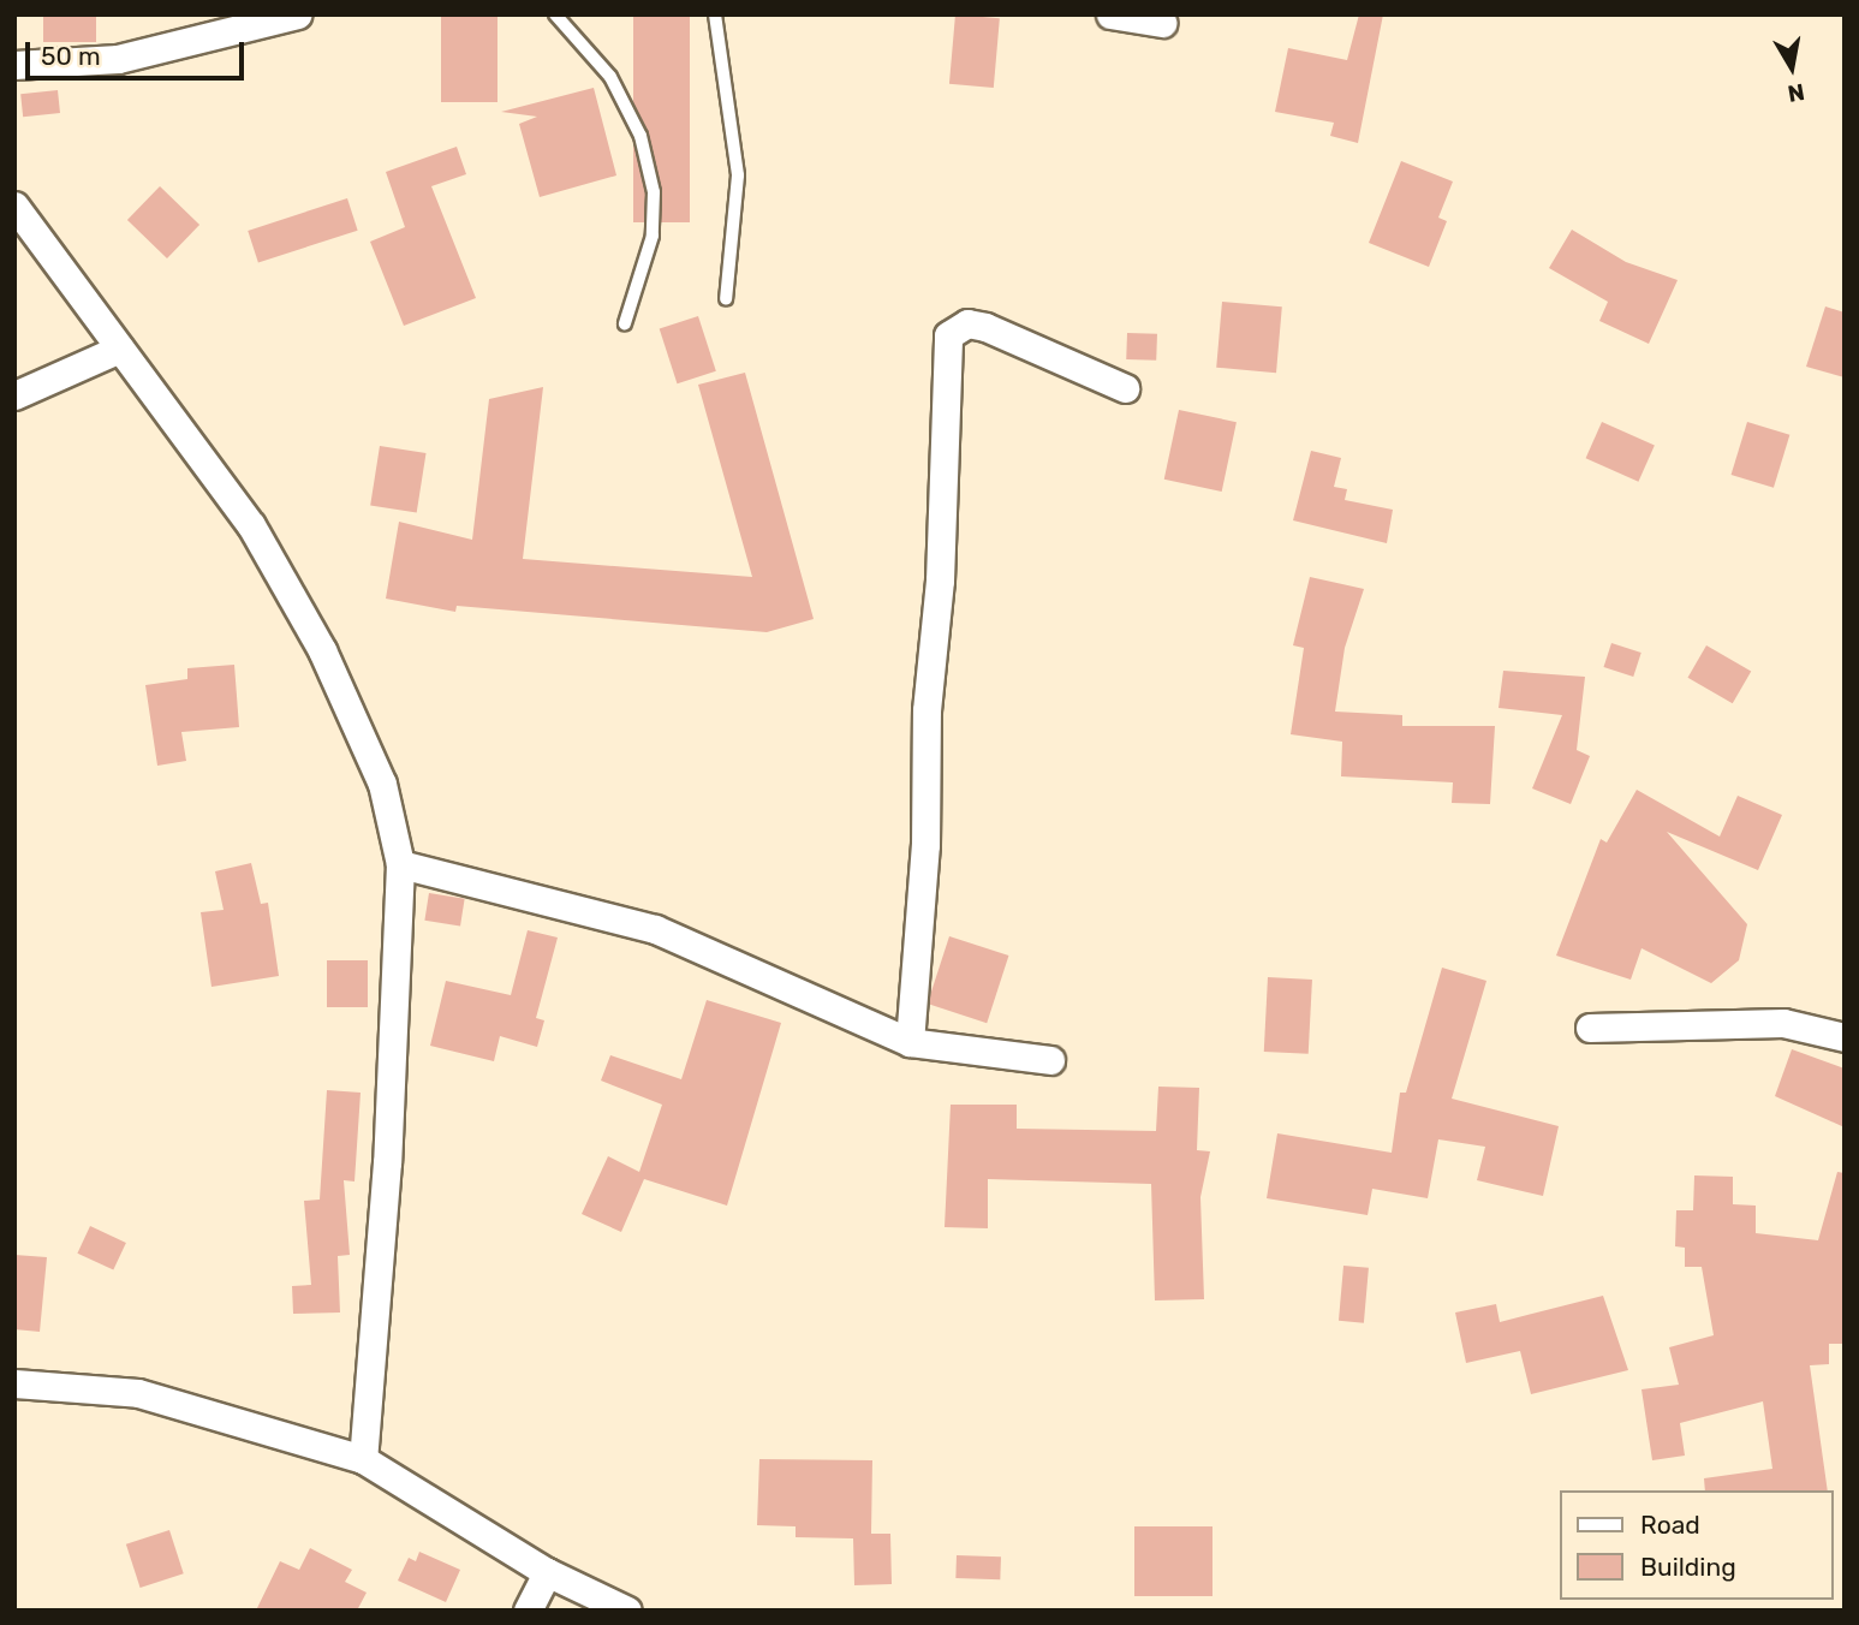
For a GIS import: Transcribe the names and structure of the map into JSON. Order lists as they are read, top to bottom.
{
  "legend": ["Road", "Building"],
  "scale_bar": "50 m",
  "north": "bottom"
}
